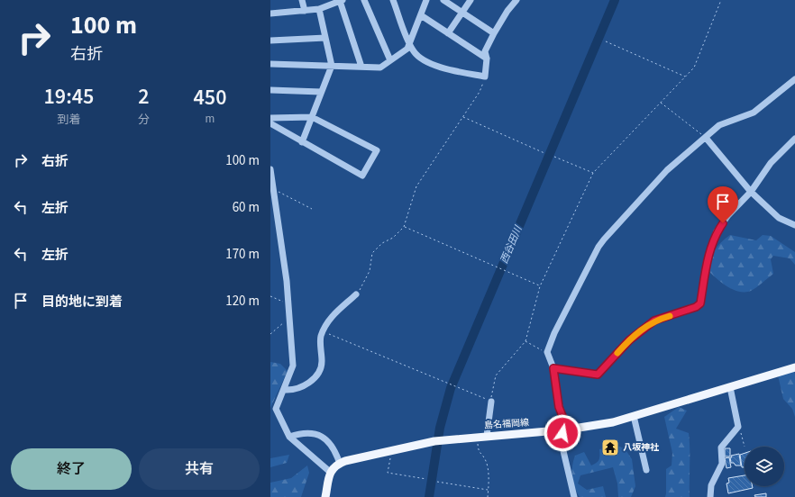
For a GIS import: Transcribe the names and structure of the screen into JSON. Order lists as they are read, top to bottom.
{
  "streets": {
    "main road": ["島名福岡線"]
  },
  "water": ["西谷田川"],
  "places": {
    "temple": ["八坂神社"]
  },
  "page": {
    "turn": ["100 m", "右折"],
    "eta": [
      "19:45",
      "到着",
      "2",
      "分",
      "450",
      "m"
    ],
    "list": [
      {
        "name": "右折",
        "value": "100 m"
      },
      {
        "name": "左折",
        "value": "60 m"
      },
      {
        "name": "左折",
        "value": "170 m"
      },
      {
        "name": "目的地に到着",
        "value": "120 m"
      }
    ],
    "buttons": ["終了", "共有"]
  }
}
